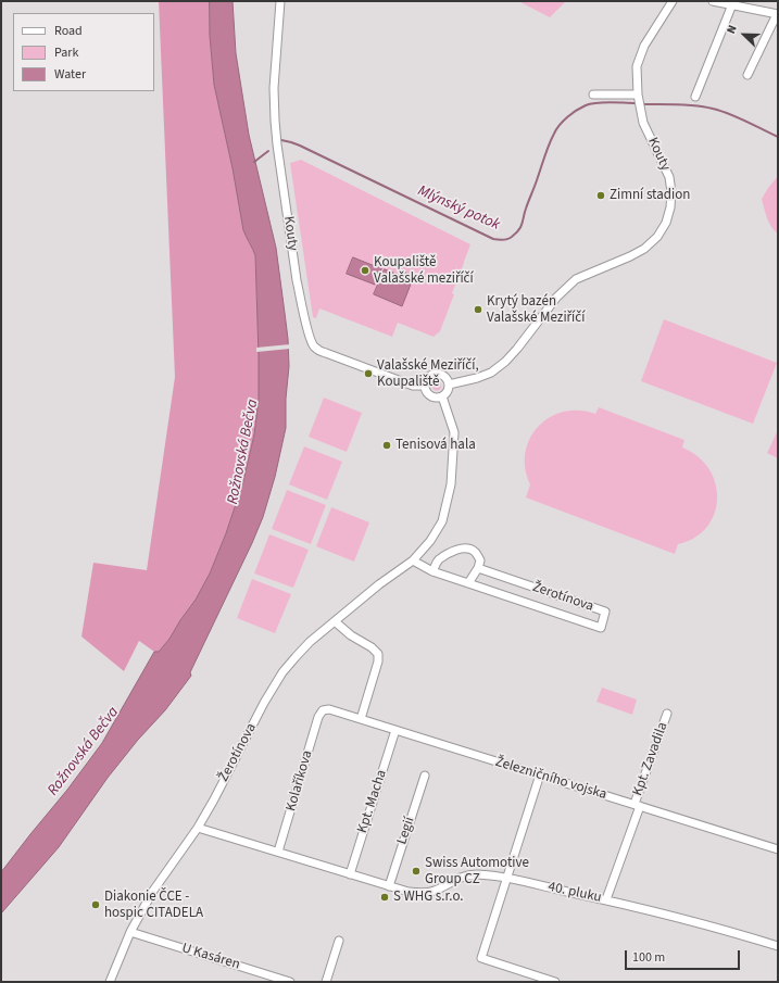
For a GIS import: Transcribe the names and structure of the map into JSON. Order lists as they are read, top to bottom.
{
  "streets": {
    "street": [
      "Kouty",
      "Žerotínova",
      "Kpt. Zavadila",
      "Železničního vojska",
      "Kolaříkova",
      "Kpt. Macha",
      "Legií",
      "40. pluku",
      "U Kasáren"
    ]
  },
  "crossings": [
    ["Kouty", "Žerotínova"],
    ["Žerotínova", "40. pluku"],
    ["Žerotínova", "U Kasáren"],
    ["Kpt. Zavadila", "Železničního vojska"],
    ["Kpt. Zavadila", "40. pluku"],
    ["Železničního vojska", "Kolaříkova"],
    ["Železničního vojska", "Kpt. Macha"],
    ["Kolaříkova", "40. pluku"],
    ["Kpt. Macha", "40. pluku"],
    ["Legií", "40. pluku"]
  ],
  "water": ["Mlýnský potok", "Rožnovská Bečva"],
  "places": [
    "Zimní stadion",
    "Koupaliště Valašské meziříčí",
    "Krytý bazén Valašské Meziříčí",
    "Valašské Meziříčí, Koupaliště",
    "Tenisová hala",
    "Swiss Automotive Group CZ",
    "S WHG s.r.o.",
    "Diakonie ČCE - hospic CITADELA"
  ],
  "legend": ["Road", "Park", "Water"],
  "scale_bar": "100 m",
  "north": "top left"
}
